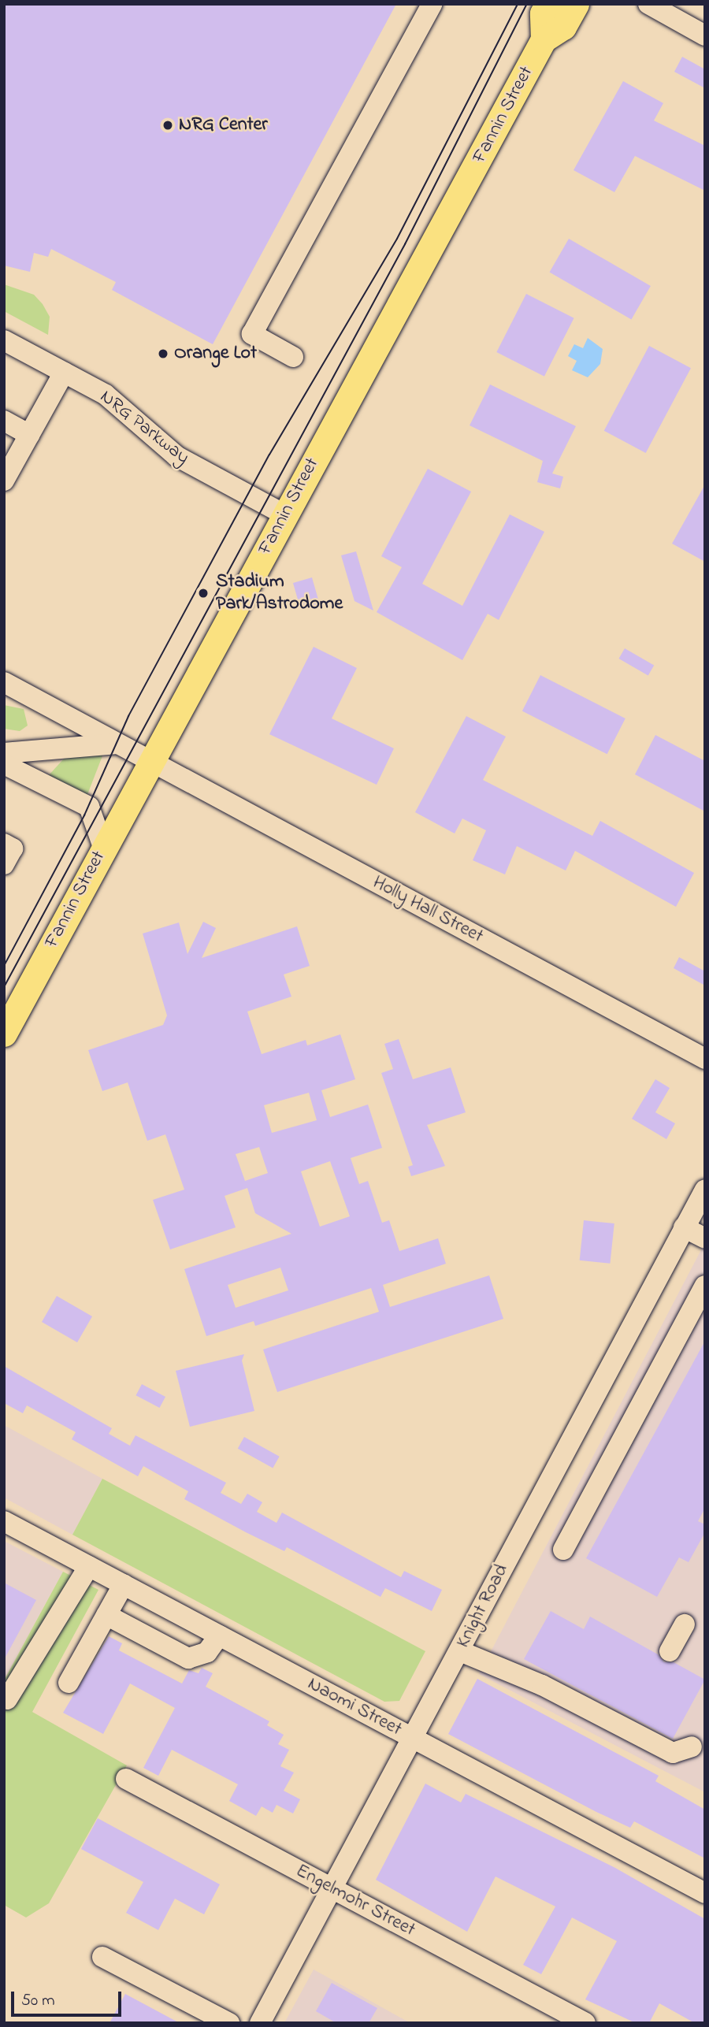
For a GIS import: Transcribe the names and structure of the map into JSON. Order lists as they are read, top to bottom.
{
  "streets": {
    "main road": ["Fannin Street"],
    "street": [
      "NRG Parkway",
      "Holly Hall Street",
      "Knight Road",
      "Naomi Street",
      "Engelmohr Street"
    ]
  },
  "crossings": [
    ["Fannin Street", "NRG Parkway"],
    ["Fannin Street", "Holly Hall Street"],
    ["Knight Road", "Naomi Street"],
    ["Knight Road", "Engelmohr Street"]
  ],
  "places": ["NRG Center", "Orange Lot", "Stadium Park/Astrodome"],
  "scale_bar": "50 m"
}
